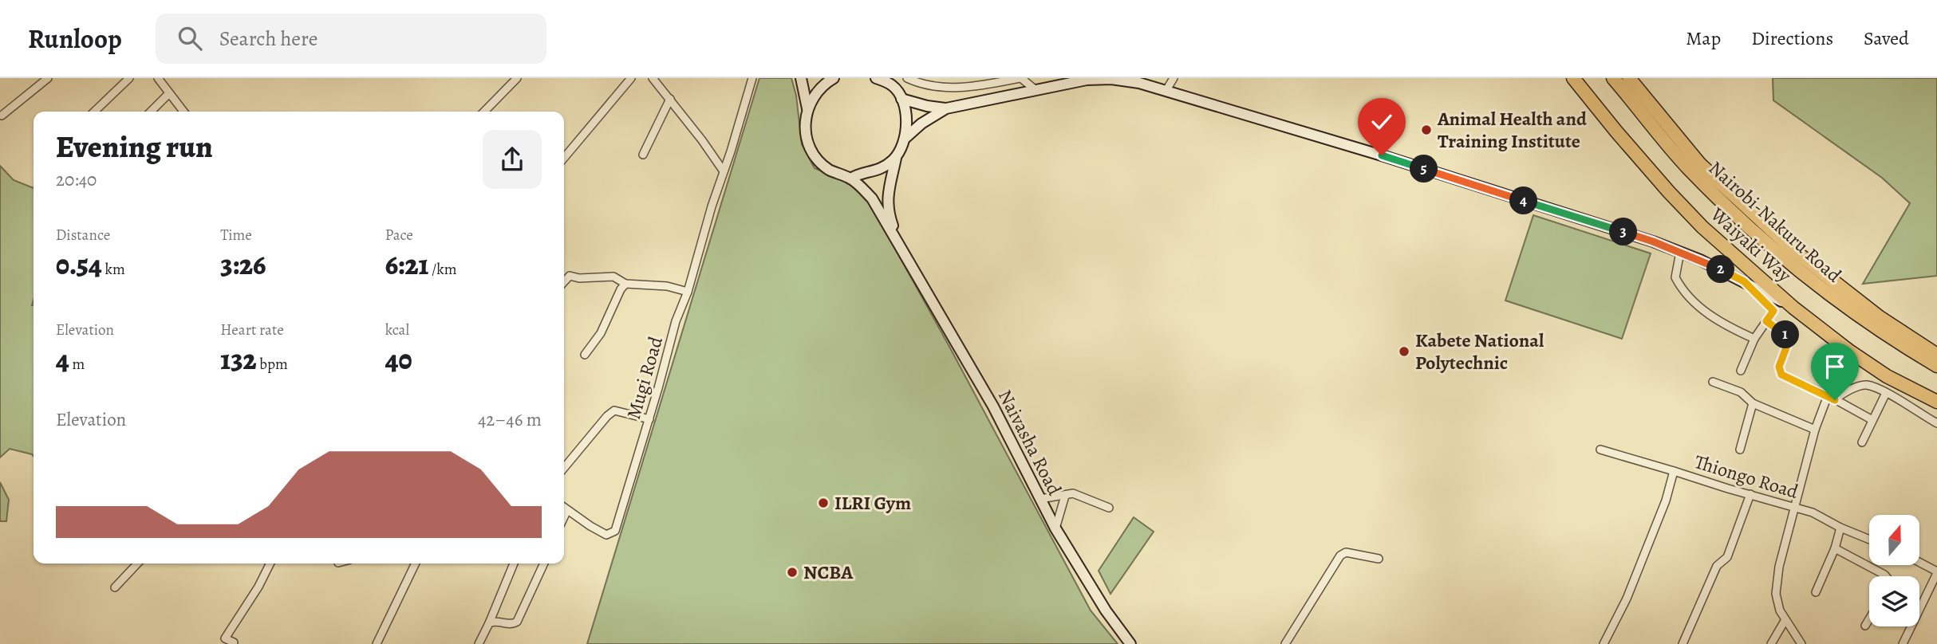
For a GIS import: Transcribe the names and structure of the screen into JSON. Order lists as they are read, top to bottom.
{
  "streets": {
    "highway": ["Nairobi-Nakuru Road", "Waiyaki Way"],
    "street": ["Mugi Road", "Naivasha Road", "Thiongo Road"]
  },
  "places": [
    "Animal Health and Training Institute",
    "Kabete National Polytechnic",
    "ILRI Gym",
    "NCBA"
  ],
  "north": "top",
  "page": {
    "header": "Runloop",
    "search": "Search here",
    "nav": ["Map", "Directions", "Saved"],
    "heading": ["Evening run", "20:40"],
    "pins": [
      "5",
      "4",
      "3",
      "2",
      "1"
    ],
    "stats": [
      ["Distance", "0.54 km"],
      ["Time", "3:26"],
      ["Pace", "6:21 /km"],
      ["Elevation", "4 m"],
      ["Heart rate", "132 bpm"],
      ["kcal", "40"]
    ],
    "chart": ["Elevation", "42–46 m"]
  }
}
